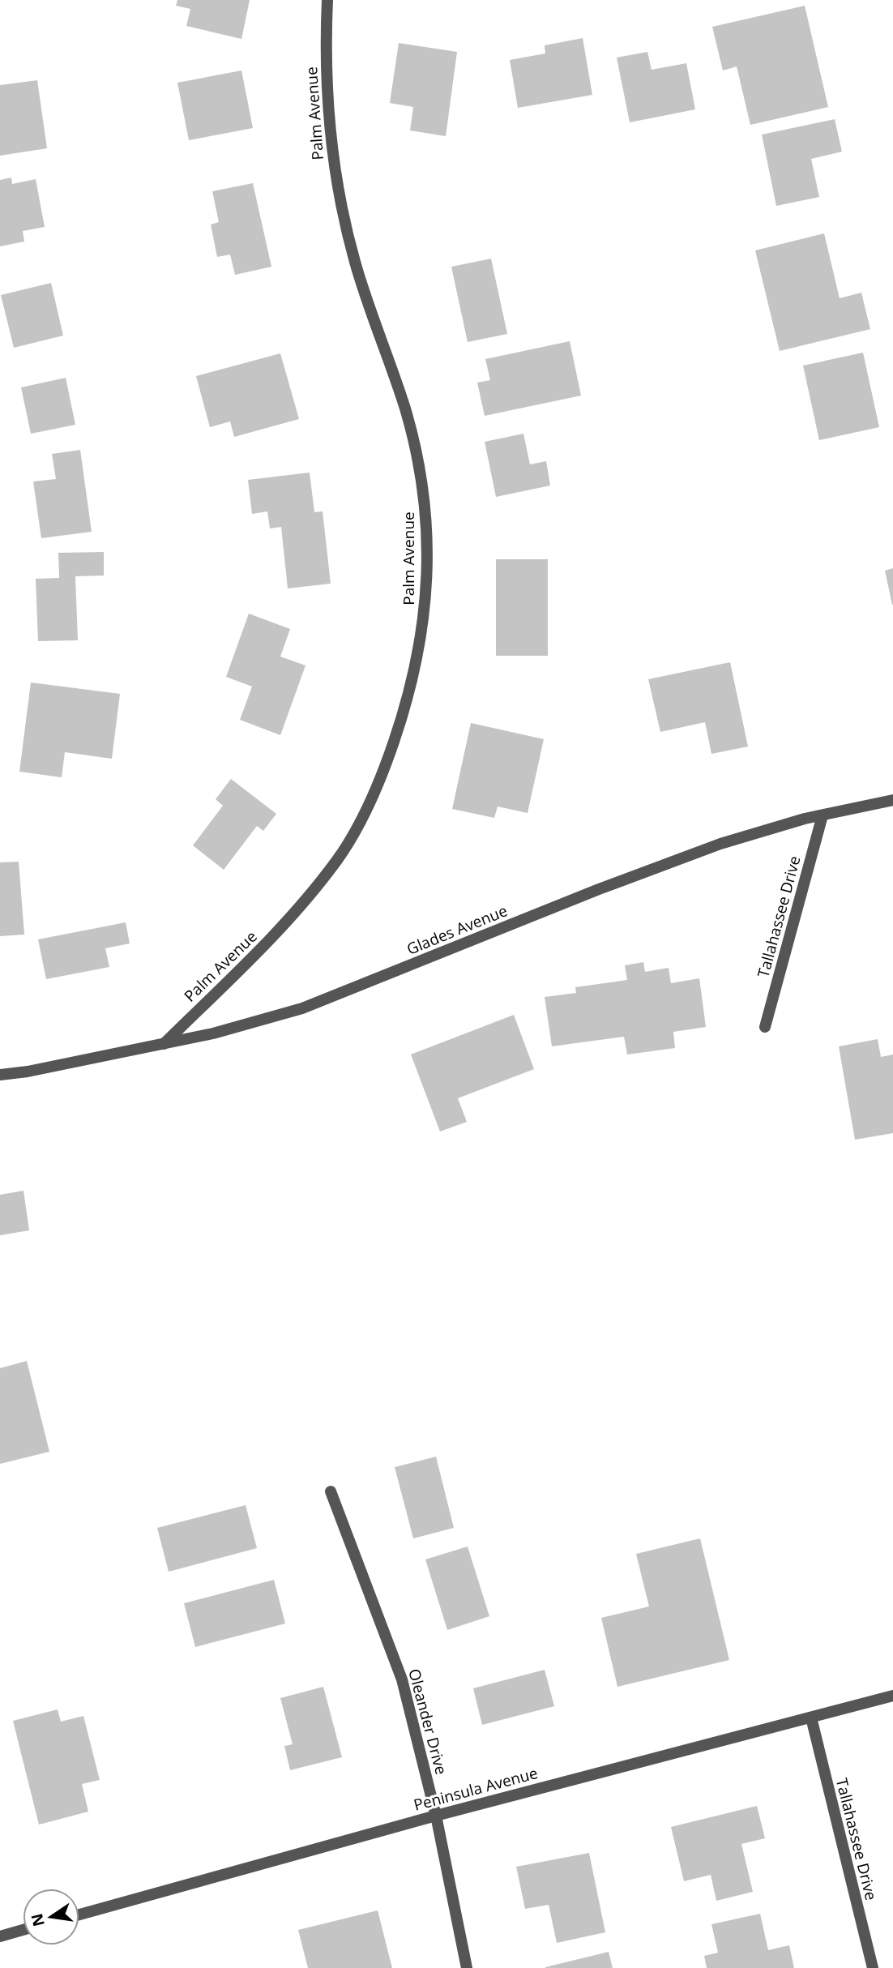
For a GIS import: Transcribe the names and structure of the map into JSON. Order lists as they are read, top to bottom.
{
  "streets": {
    "street": [
      "Palm Avenue",
      "Tallahassee Drive",
      "Glades Avenue",
      "Oleander Drive",
      "Peninsula Avenue"
    ]
  },
  "crossings": [
    ["Palm Avenue", "Glades Avenue"],
    ["Tallahassee Drive", "Glades Avenue"],
    ["Tallahassee Drive", "Peninsula Avenue"],
    ["Oleander Drive", "Peninsula Avenue"]
  ],
  "north": "left"
}
